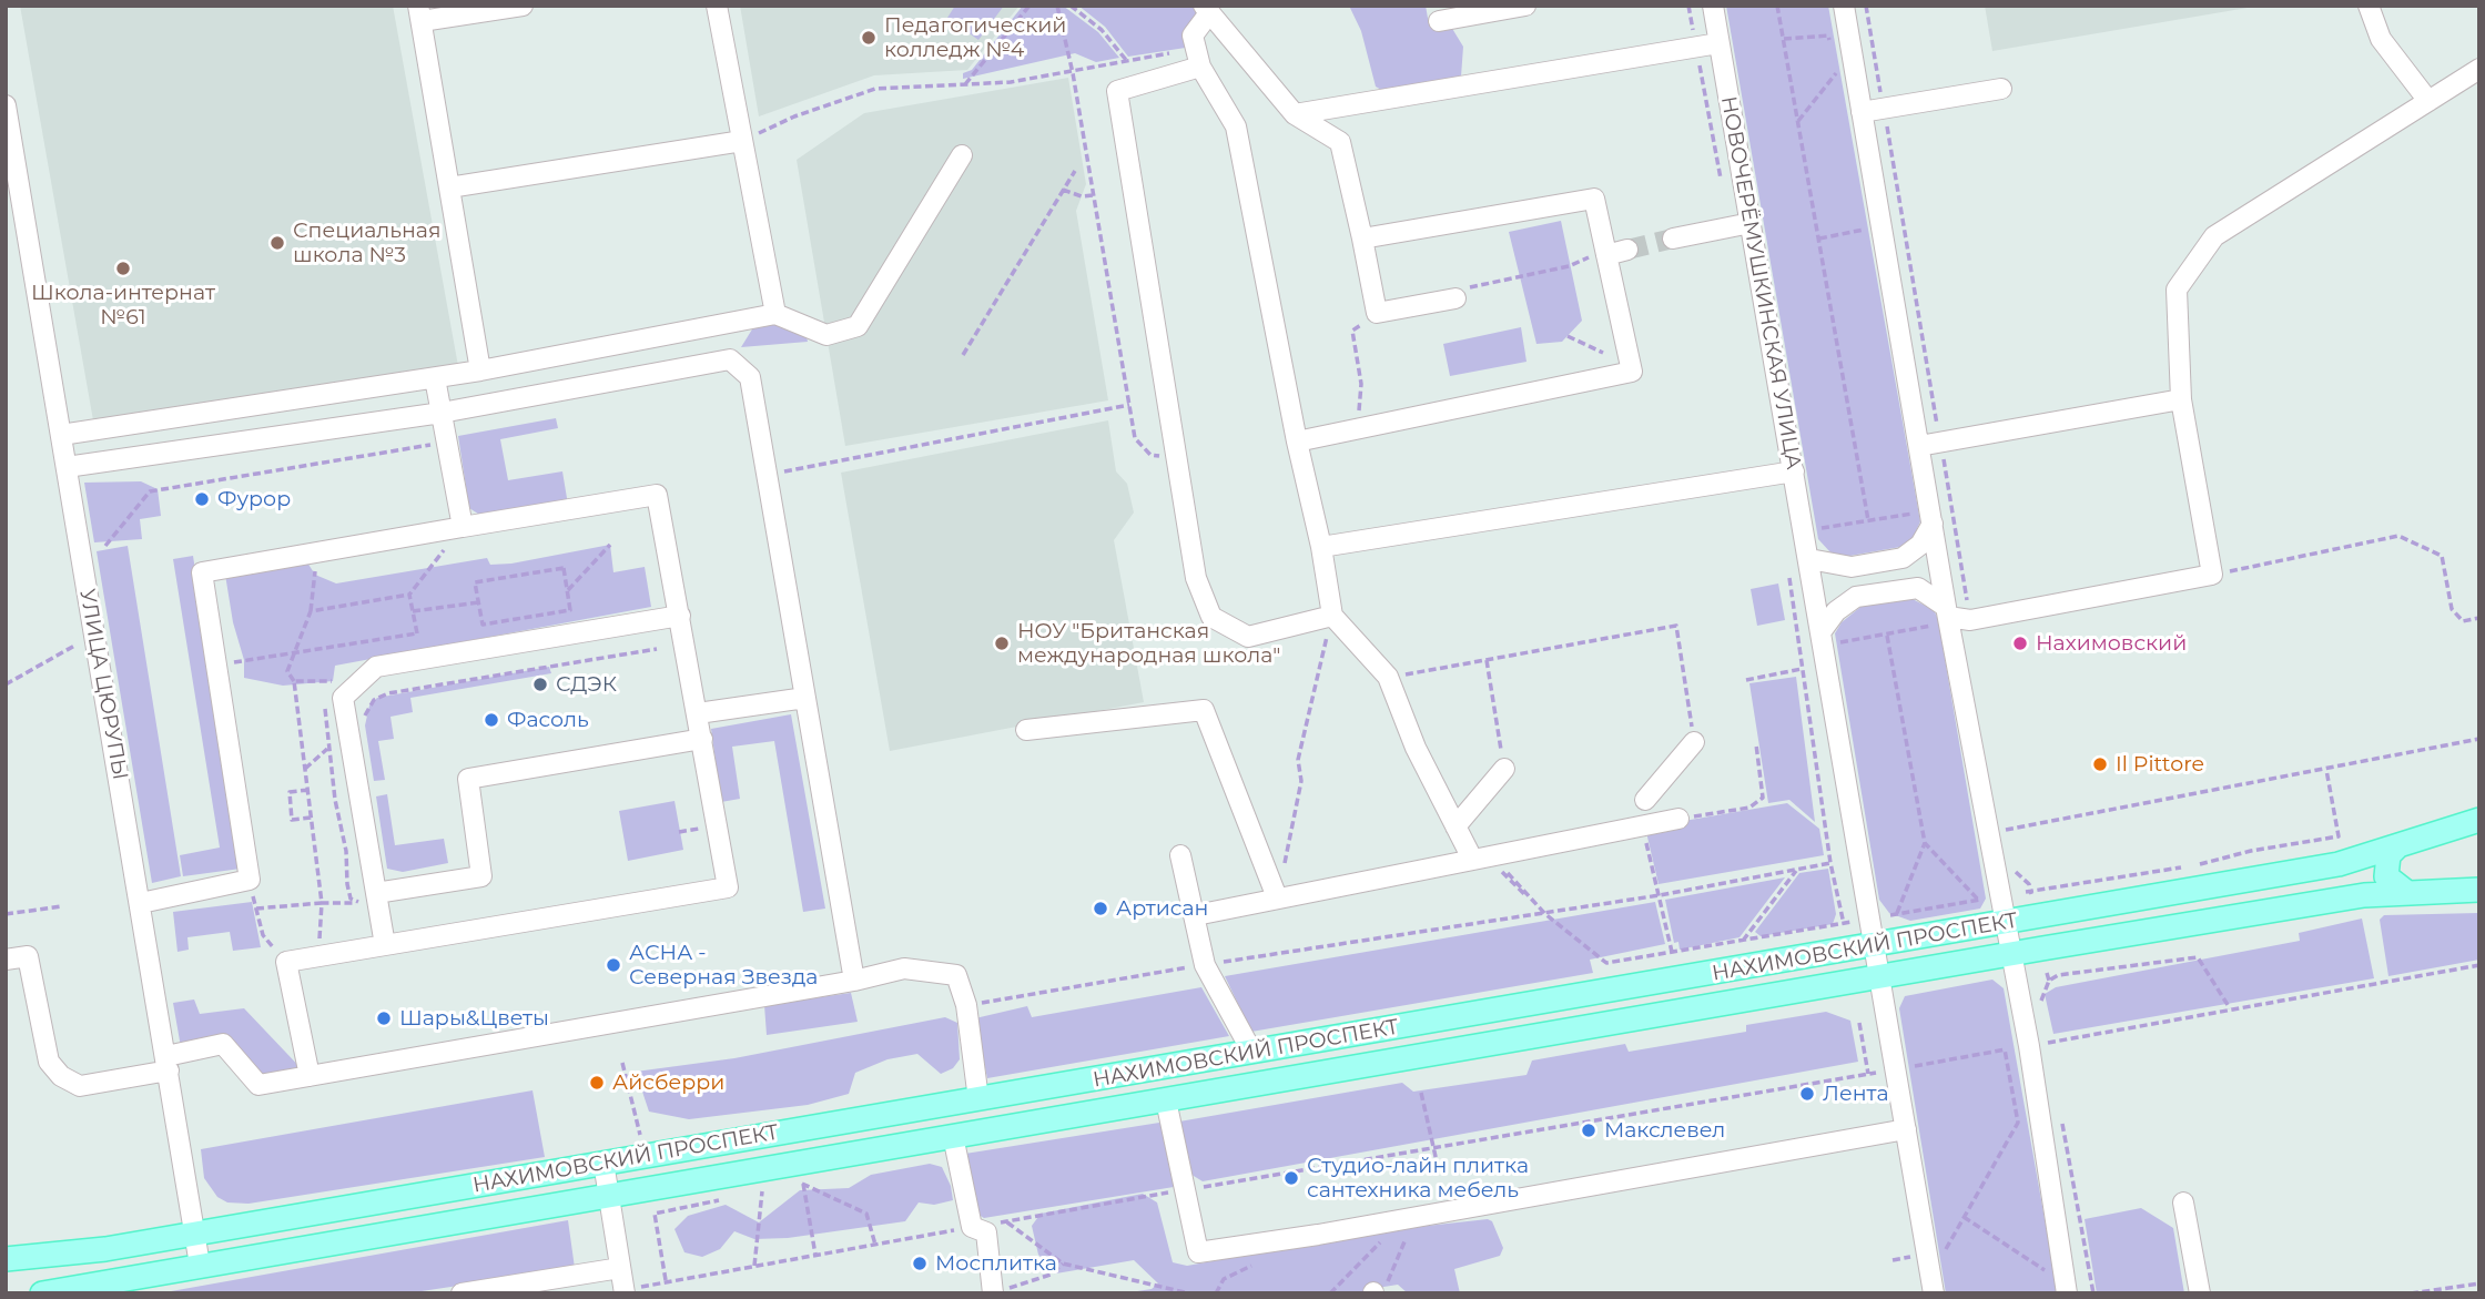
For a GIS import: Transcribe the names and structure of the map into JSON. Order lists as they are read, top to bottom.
{
  "streets": {
    "main road": ["НАХИМОВСКИЙ ПРОСПЕКТ"],
    "street": ["НОВОЧЕРЁМУШКИНСКАЯ УЛИЦА", "УЛИЦА ЦЮРУПЫ"]
  },
  "crossings": [
    ["НОВОЧЕРЁМУШКИНСКАЯ УЛИЦА", "НАХИМОВСКИЙ ПРОСПЕКТ"],
    ["УЛИЦА ЦЮРУПЫ", "НАХИМОВСКИЙ ПРОСПЕКТ"]
  ],
  "places": [
    "Педагогический колледж №4",
    "Специальная школа №3",
    "Школа-интернат №61",
    "Фурор",
    "НОУ \"Британская международная школа\"",
    "Нахимовский",
    "СДЭК",
    "Фасоль",
    "Il Pittore",
    "Артисан",
    "АСНА - Северная Звезда",
    "Шары&Цветы",
    "Айсберри",
    "Лента",
    "Макслевел",
    "Студио-лайн плитка сантехника мебель",
    "Мосплитка"
  ]
}
